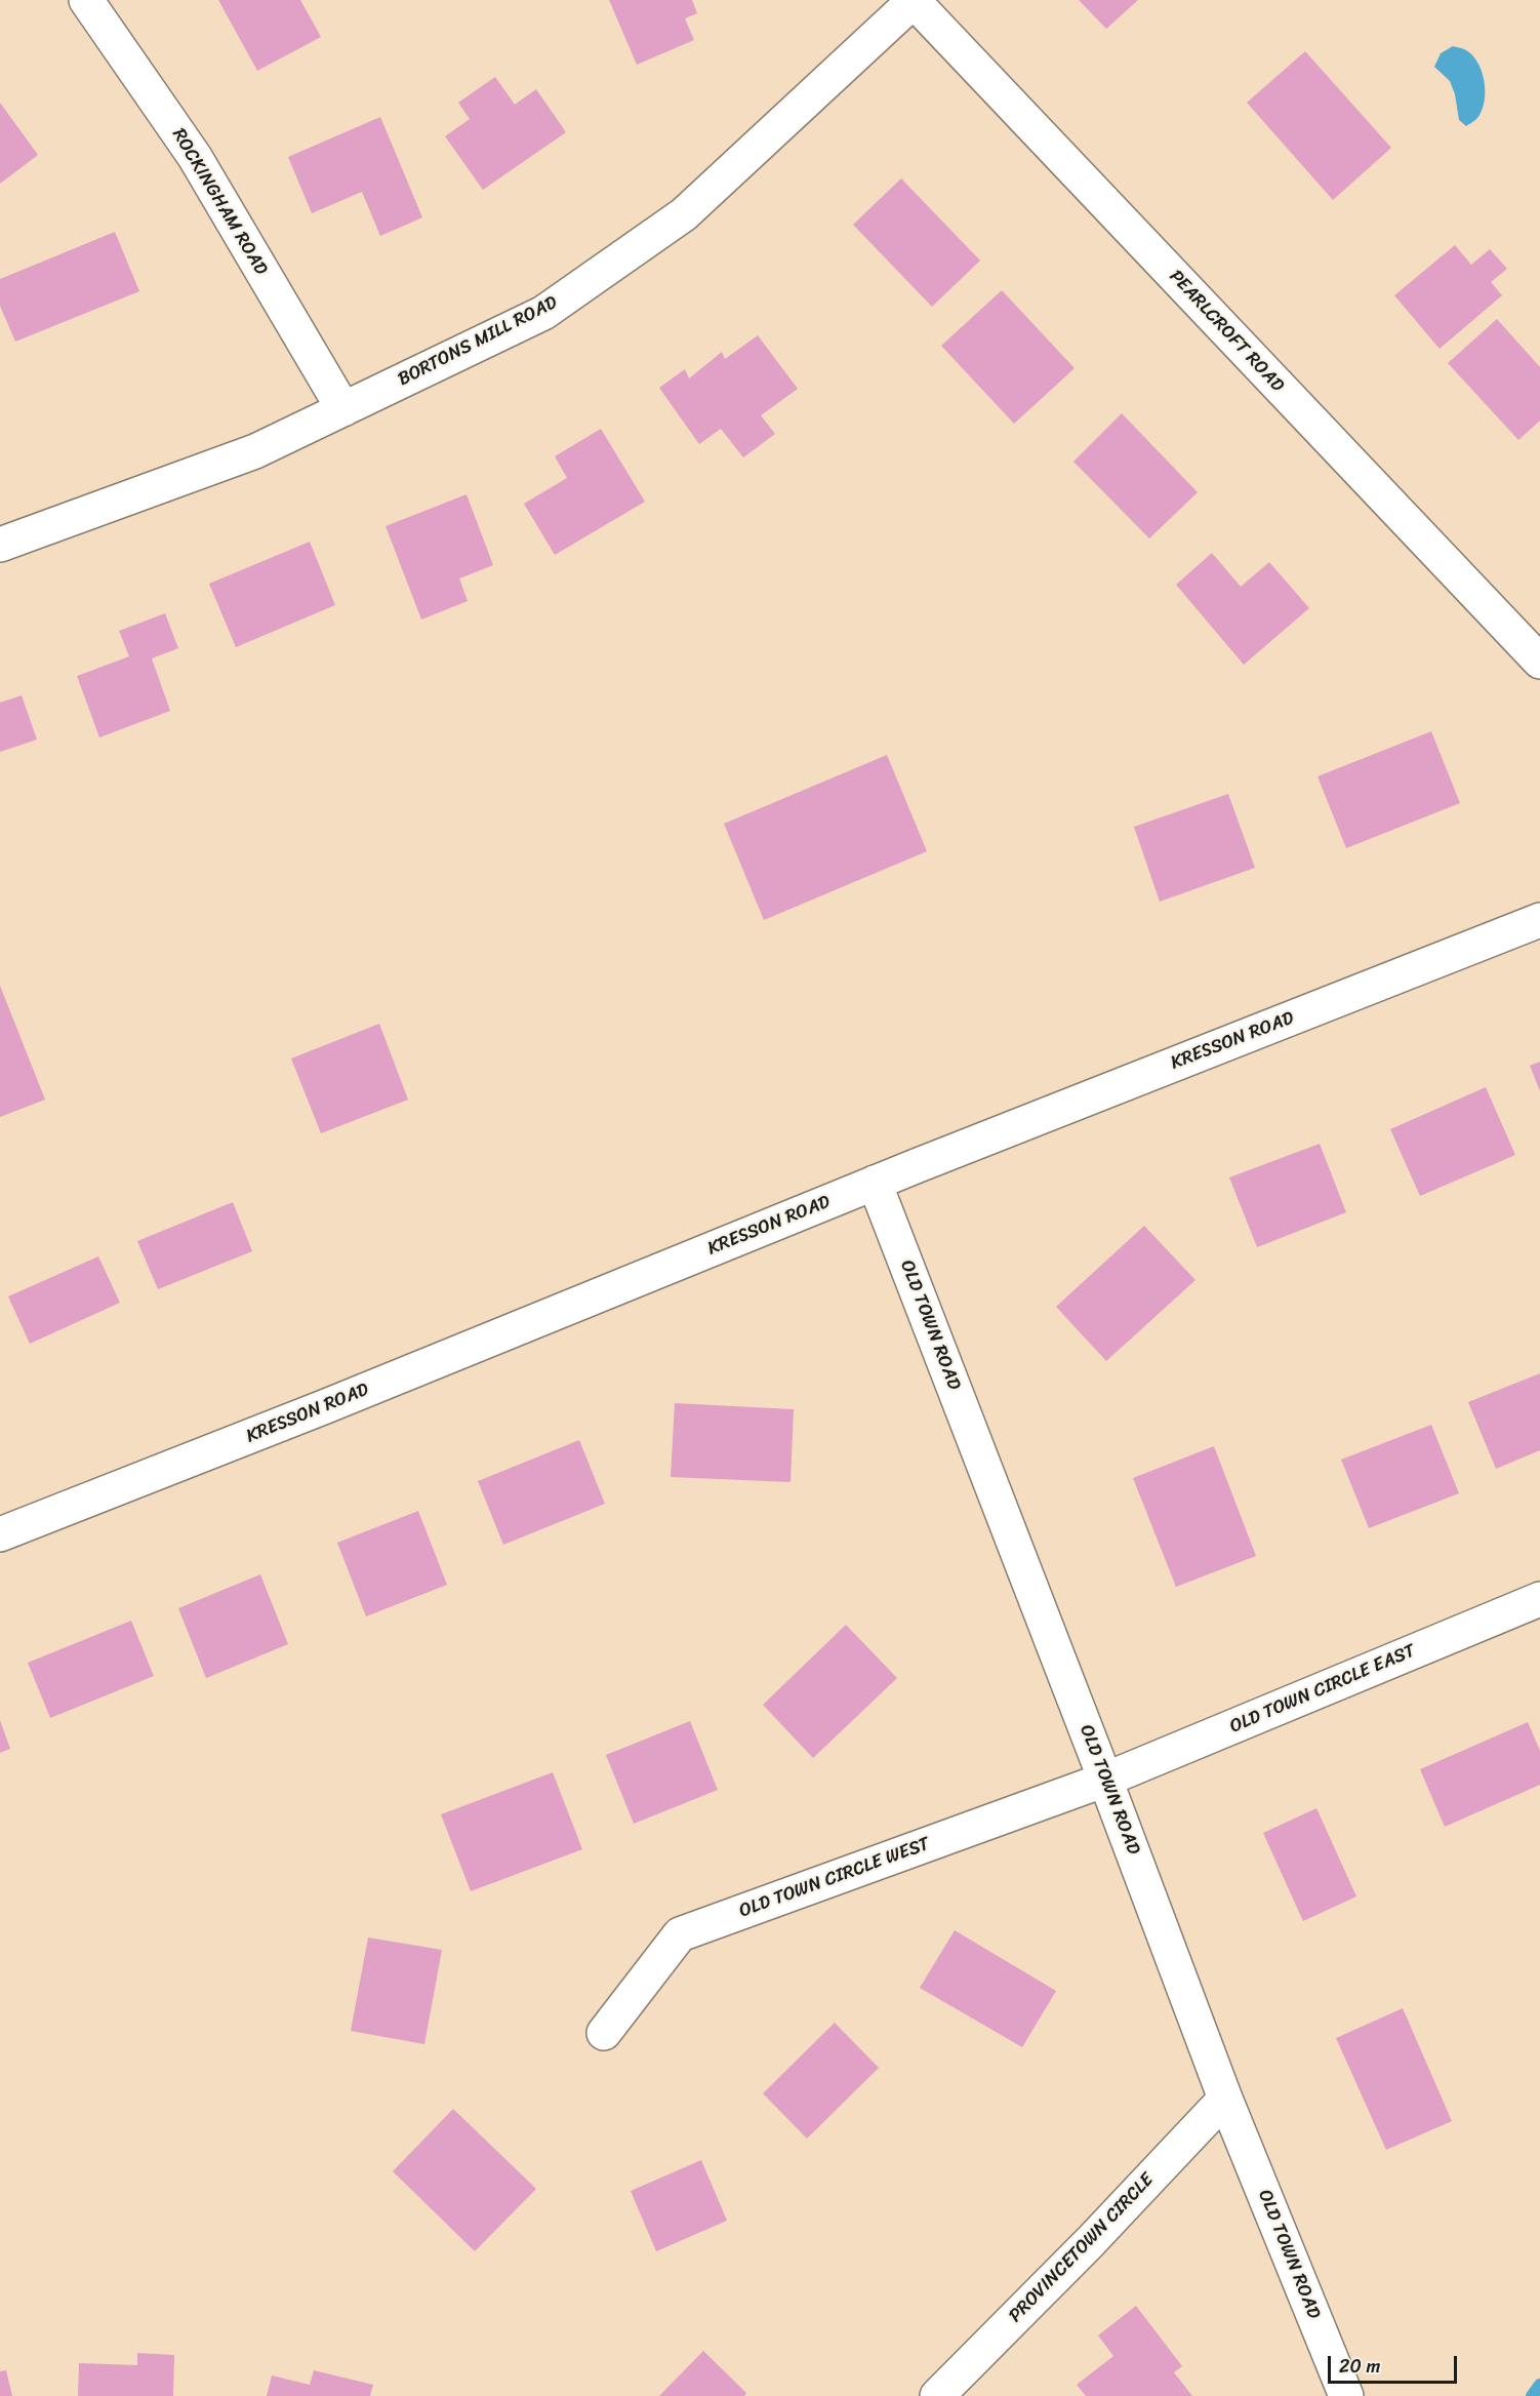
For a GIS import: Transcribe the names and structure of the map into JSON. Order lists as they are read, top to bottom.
{
  "streets": {
    "street": [
      "ROCKINGHAM ROAD",
      "PEARLCROFT ROAD",
      "BORTONS MILL ROAD",
      "KRESSON ROAD",
      "OLD TOWN ROAD",
      "OLD TOWN CIRCLE EAST",
      "OLD TOWN CIRCLE WEST",
      "PROVINCETOWN CIRCLE"
    ]
  },
  "crossings": [
    ["ROCKINGHAM ROAD", "BORTONS MILL ROAD"],
    ["PEARLCROFT ROAD", "BORTONS MILL ROAD"],
    ["KRESSON ROAD", "OLD TOWN ROAD"],
    ["OLD TOWN ROAD", "OLD TOWN CIRCLE EAST"],
    ["OLD TOWN ROAD", "OLD TOWN CIRCLE WEST"],
    ["OLD TOWN ROAD", "PROVINCETOWN CIRCLE"],
    ["OLD TOWN CIRCLE EAST", "OLD TOWN CIRCLE WEST"]
  ],
  "scale_bar": "20 m"
}
